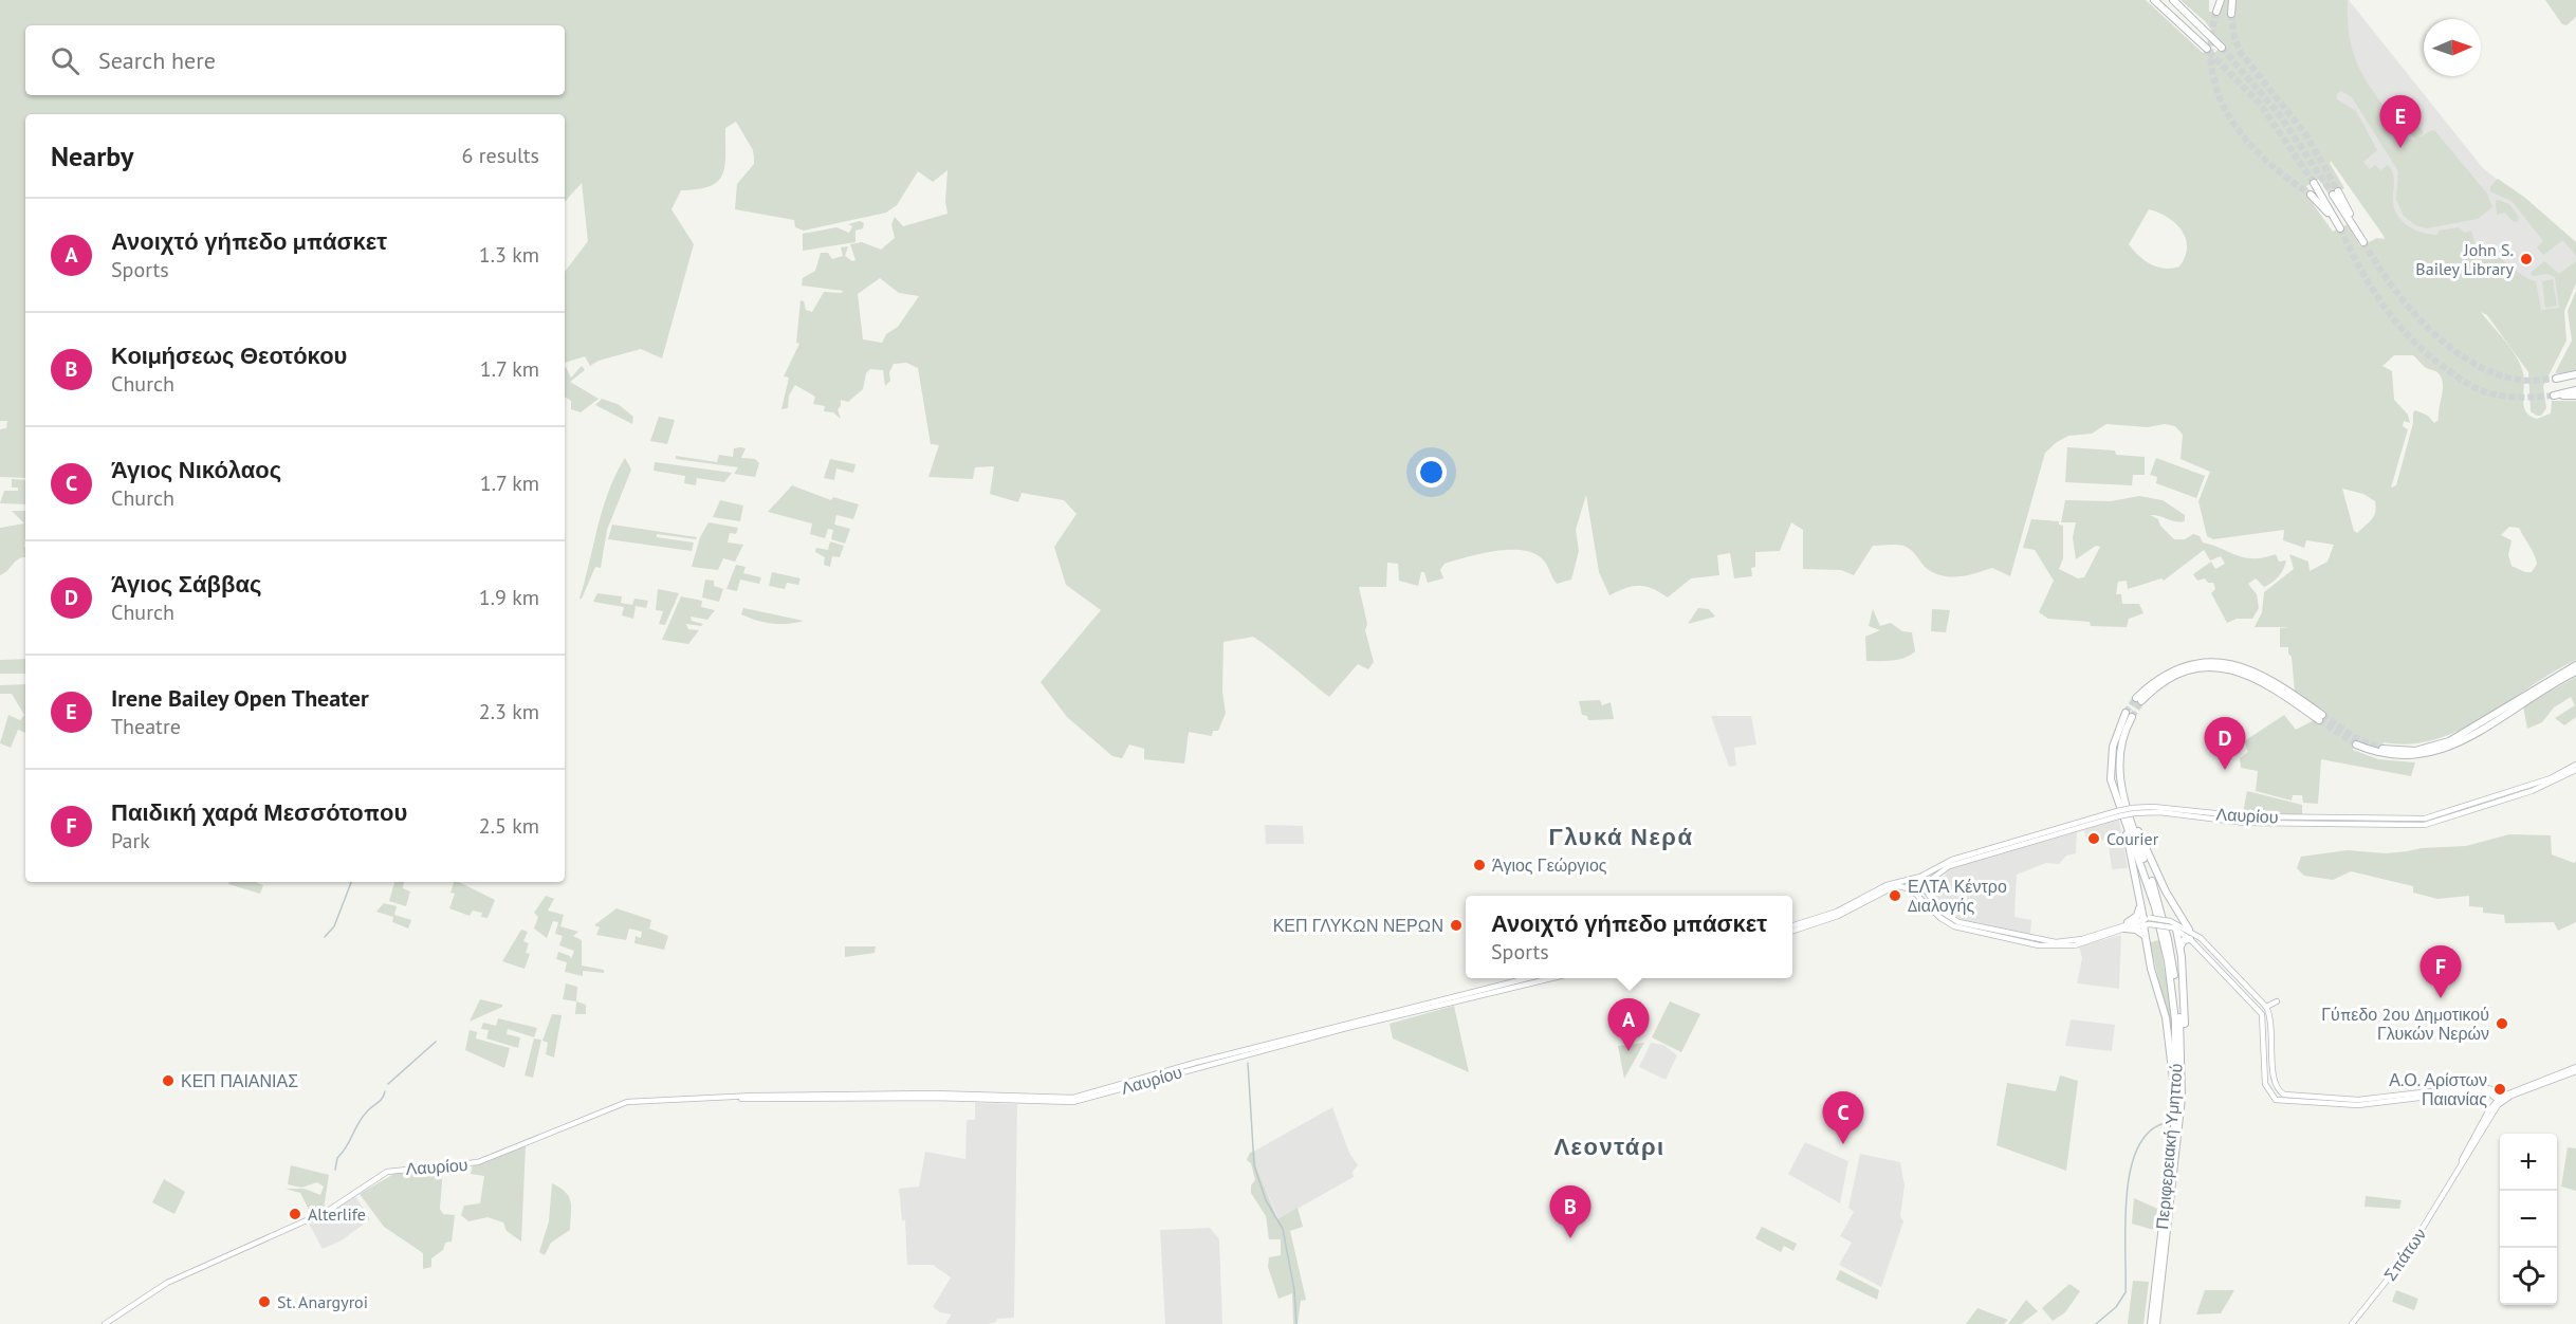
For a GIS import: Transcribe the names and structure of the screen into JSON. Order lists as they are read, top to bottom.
{
  "streets": {
    "highway": ["Περιφερειακή Υμηττού"],
    "main road": ["Λαυρίου", "Σπάτων"]
  },
  "crossings": [
    ["Λαυρίου", "Περιφερειακή Υμηττού"]
  ],
  "districts": ["Γλυκά Νερά", "Λεοντάρι"],
  "places": [
    "John S. Bailey Library",
    "Courier",
    "Άγιος Γεώργιος",
    "ΕΛΤΑ Κέντρο Διαλογής",
    "ΚΕΠ ΓΛΥΚΩΝ ΝΕΡΩΝ",
    "Γύπεδο 2ου Δημοτικού Γλυκών Νερών",
    "ΚΕΠ ΠΑΙΑΝΙΑΣ",
    "Α.Ο. Αρίστων Παιανίας",
    "Alterlife",
    "St. Anargyroi"
  ],
  "north": "right",
  "page": {
    "search": "Search here",
    "pins": [
      "E",
      "D",
      "F",
      "A",
      "C",
      "B"
    ],
    "heading": ["Nearby", "6 results"],
    "list": [
      {
        "mark": "A",
        "name": "Ανοιχτό γήπεδο μπάσκετ",
        "note": "Sports",
        "value": "1.3 km"
      },
      {
        "mark": "B",
        "name": "Κοιμήσεως Θεοτόκου",
        "note": "Church",
        "value": "1.7 km"
      },
      {
        "mark": "C",
        "name": "Άγιος Νικόλαος",
        "note": "Church",
        "value": "1.7 km"
      },
      {
        "mark": "D",
        "name": "Άγιος Σάββας",
        "note": "Church",
        "value": "1.9 km"
      },
      {
        "mark": "E",
        "name": "Irene Bailey Open Theater",
        "note": "Theatre",
        "value": "2.3 km"
      },
      {
        "mark": "F",
        "name": "Παιδική χαρά Μεσσότοπου",
        "note": "Park",
        "value": "2.5 km"
      }
    ],
    "popup": ["Ανοιχτό γήπεδο μπάσκετ", "Sports"],
    "map_buttons": ["+", "−"]
  }
}
